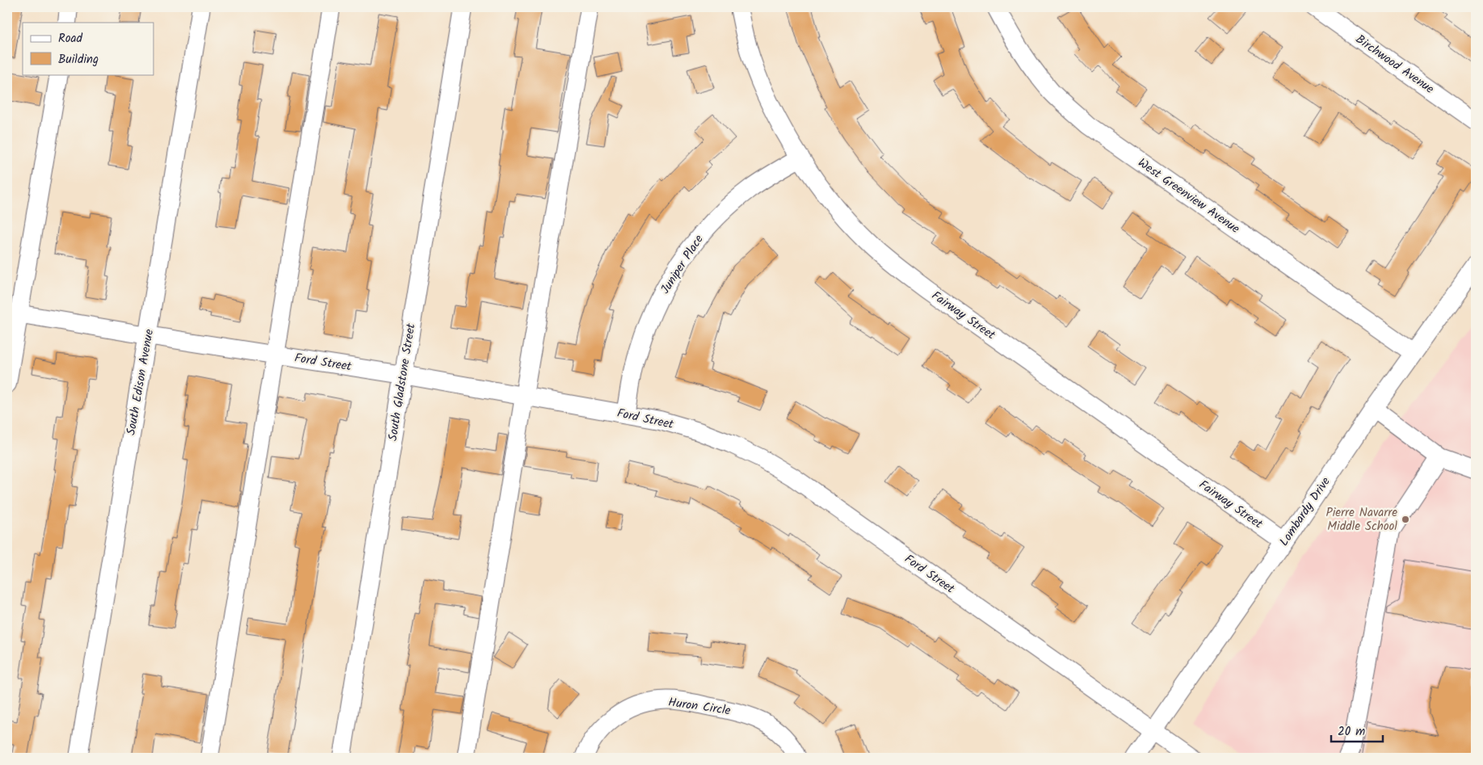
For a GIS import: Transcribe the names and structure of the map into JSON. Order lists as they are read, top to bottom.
{
  "streets": {
    "street": [
      "Birchwood Avenue",
      "West Greenview Avenue",
      "Juniper Place",
      "Fairway Street",
      "Ford Street",
      "South Edison Avenue",
      "South Gladstone Street",
      "Lombardy Drive",
      "Huron Circle"
    ]
  },
  "crossings": [
    ["West Greenview Avenue", "Lombardy Drive"],
    ["Juniper Place", "Fairway Street"],
    ["Juniper Place", "Ford Street"],
    ["Fairway Street", "Lombardy Drive"],
    ["Ford Street", "South Edison Avenue"],
    ["Ford Street", "South Gladstone Street"],
    ["Ford Street", "Lombardy Drive"]
  ],
  "places": ["Pierre Navarre Middle School"],
  "legend": ["Road", "Building"],
  "scale_bar": "20 m"
}
